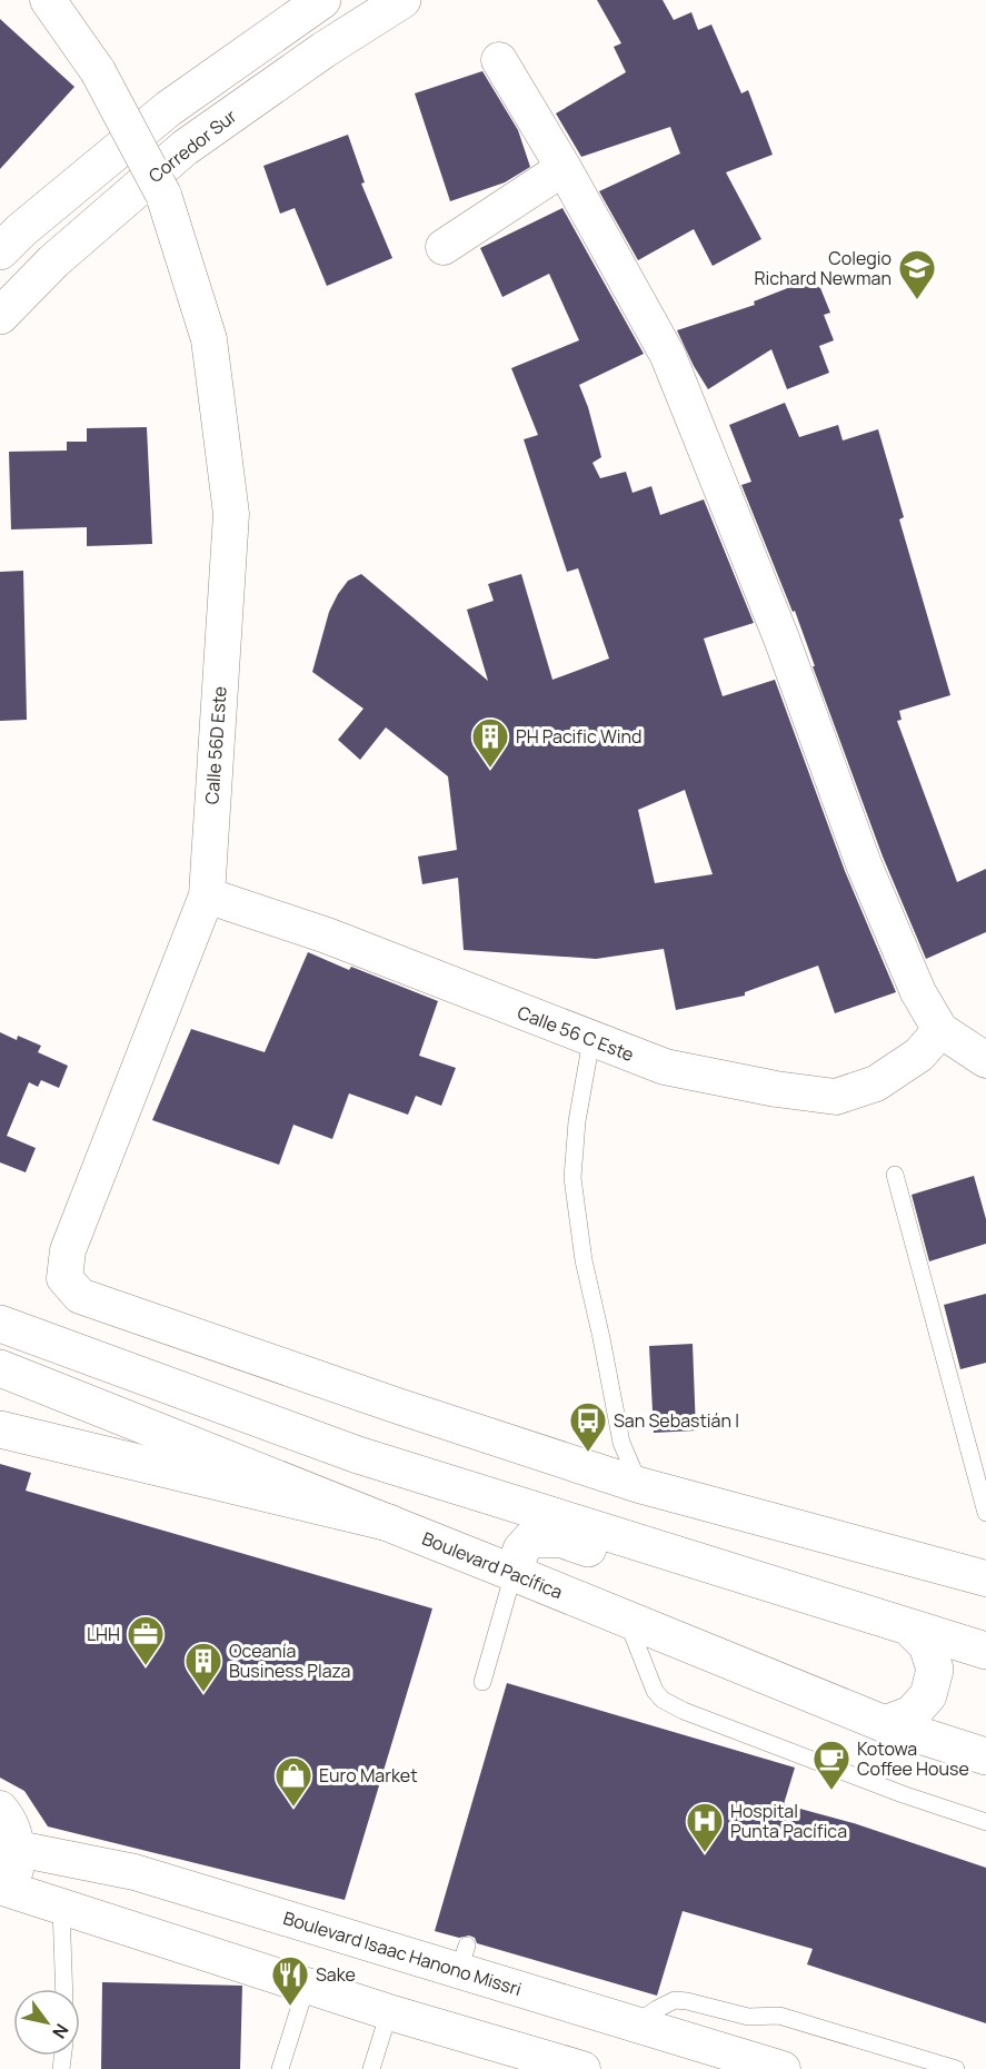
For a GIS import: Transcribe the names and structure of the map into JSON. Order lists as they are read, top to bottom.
{
  "streets": {
    "main road": ["Corredor Sur", "Boulevard Pacífica"],
    "street": ["Calle 56D Este", "Calle 56 C Este", "Boulevard Isaac Hanono Missri"]
  },
  "crossings": [
    ["Calle 56D Este", "Calle 56 C Este"]
  ],
  "places": {
    "school or university": ["Colegio Richard Newman"],
    "building": ["PH Pacific Wind", "Oceanía Business Plaza"],
    "bus stop": ["San Sebastián I"],
    "office": ["LHH"],
    "cafe": ["Kotowa Coffee House"],
    "shop": ["Euro Market"],
    "hospital": ["Hospital Punta Pacífica"],
    "restaurant": ["Sake"]
  },
  "north": "bottom right"
}
